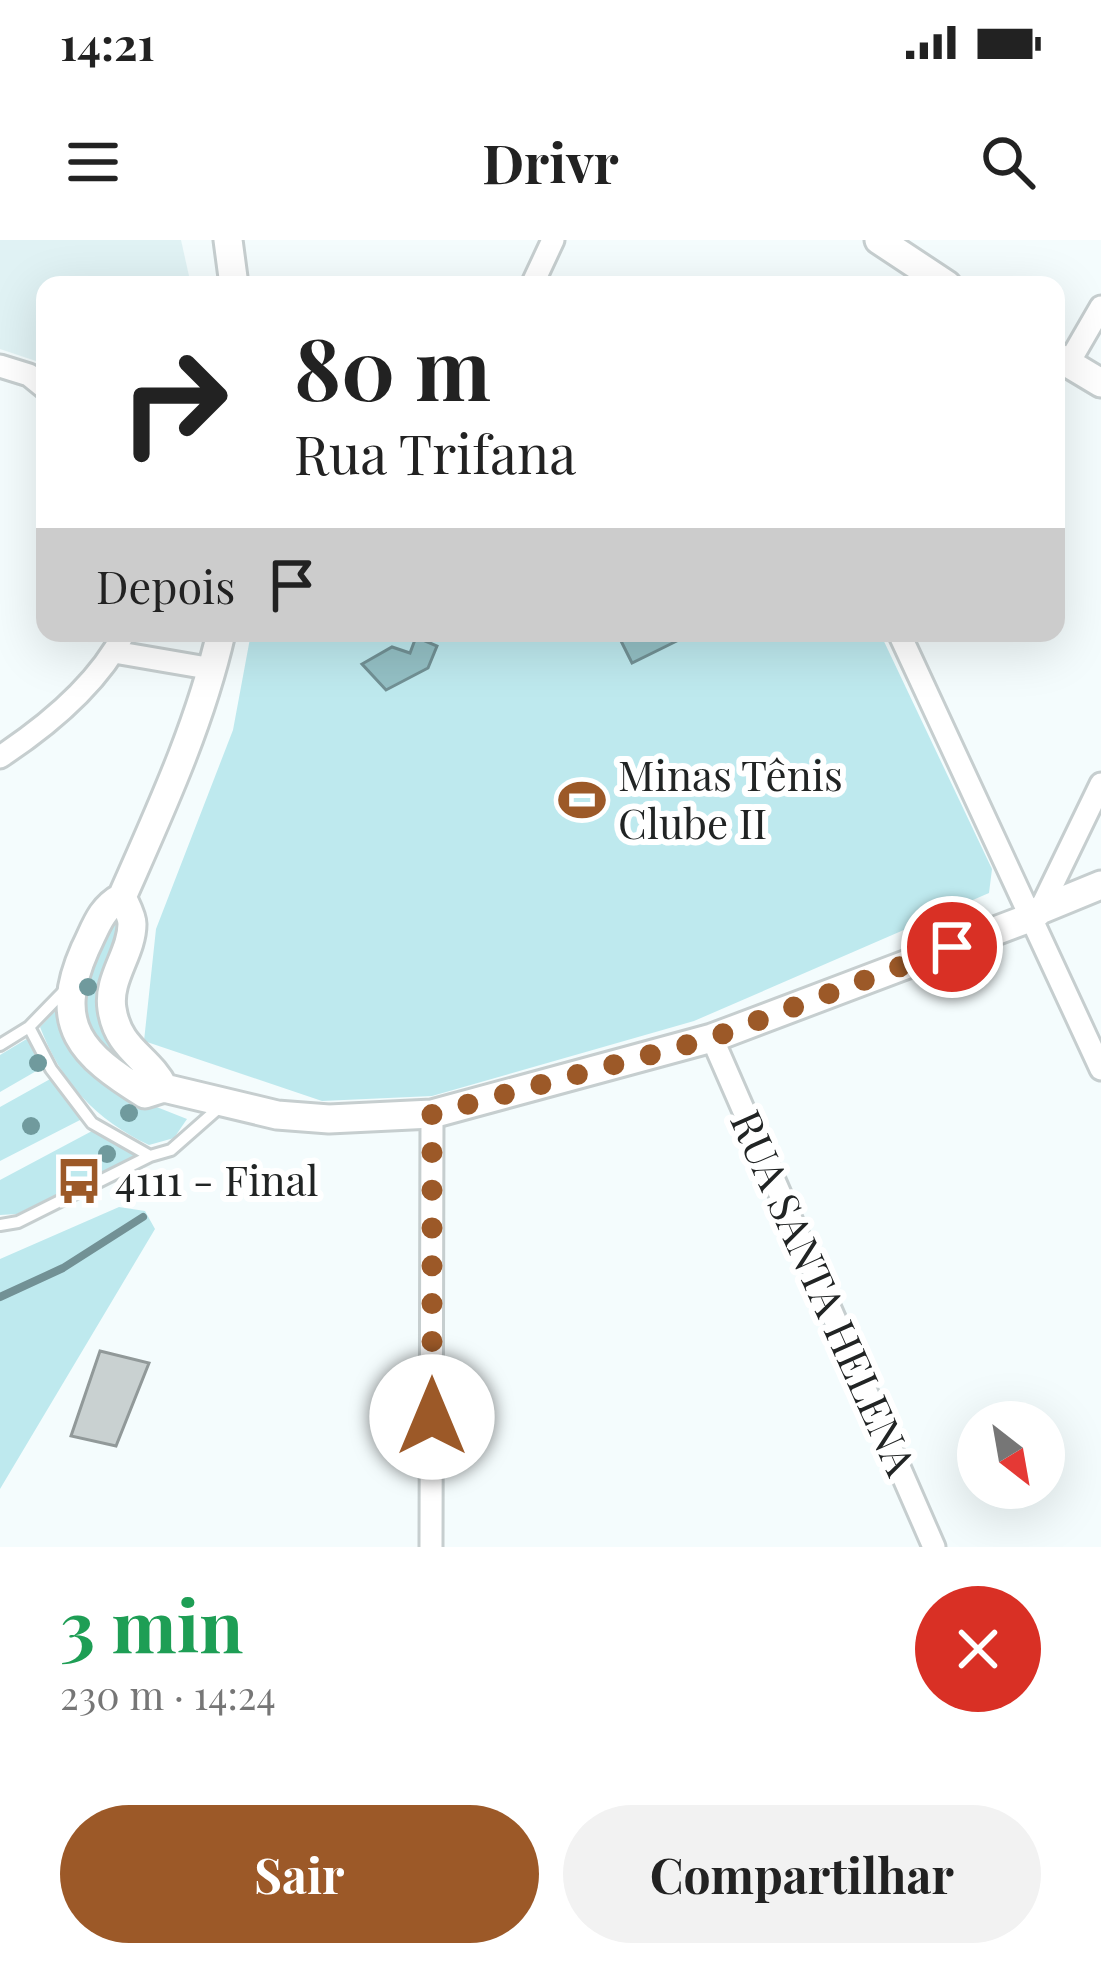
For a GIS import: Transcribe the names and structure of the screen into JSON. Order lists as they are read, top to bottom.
{
  "streets": {
    "street": ["RUA SANTA HELENA"]
  },
  "places": {
    "sports": ["Minas Tênis Clube II"],
    "bus stop": ["4111 - Final"]
  },
  "north": "bottom right",
  "page": {
    "status": "14:21",
    "header": "Drivr",
    "turn": ["80 m", "Rua Trifana"],
    "then": "Depois",
    "heading": ["3 min", "230 m · 14:24"],
    "buttons": ["Sair", "Compartilhar"]
  }
}
